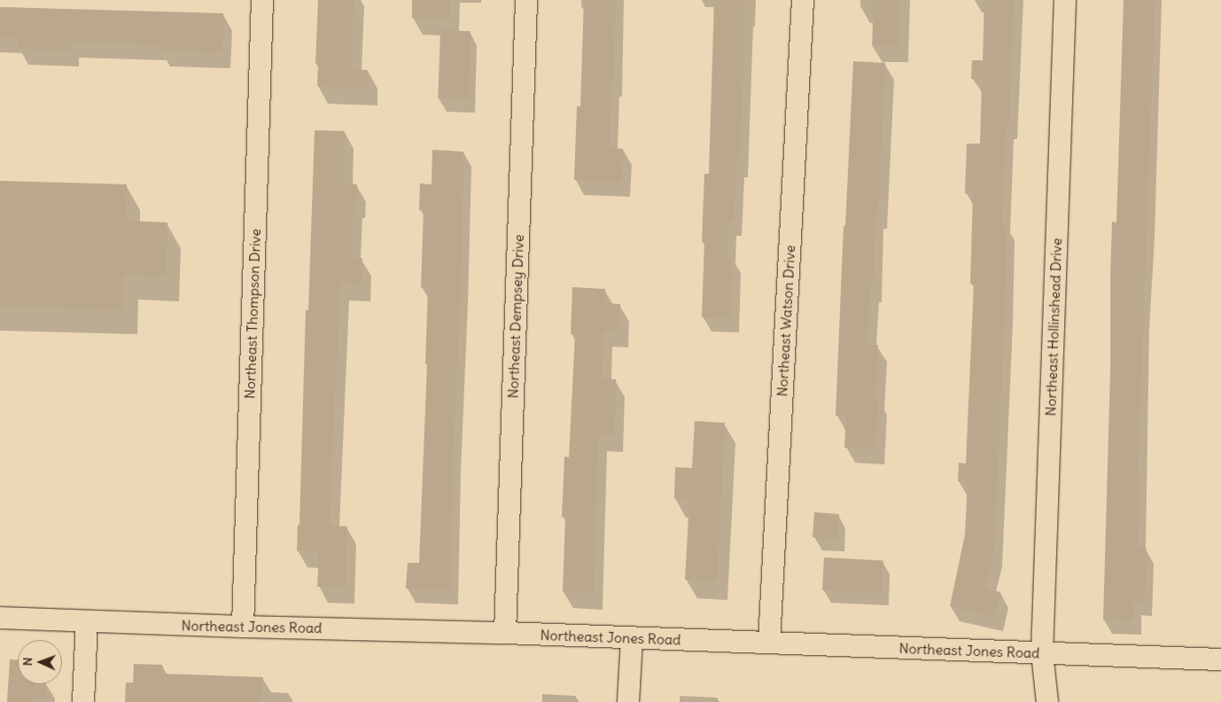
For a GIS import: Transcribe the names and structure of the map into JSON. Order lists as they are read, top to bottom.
{
  "streets": {
    "street": [
      "Northeast Thompson Drive",
      "Northeast Dempsey Drive",
      "Northeast Watson Drive",
      "Northeast Hollinshead Drive",
      "Northeast Jones Road"
    ]
  },
  "crossings": [
    ["Northeast Thompson Drive", "Northeast Jones Road"],
    ["Northeast Dempsey Drive", "Northeast Jones Road"],
    ["Northeast Watson Drive", "Northeast Jones Road"],
    ["Northeast Hollinshead Drive", "Northeast Jones Road"]
  ],
  "north": "left"
}
